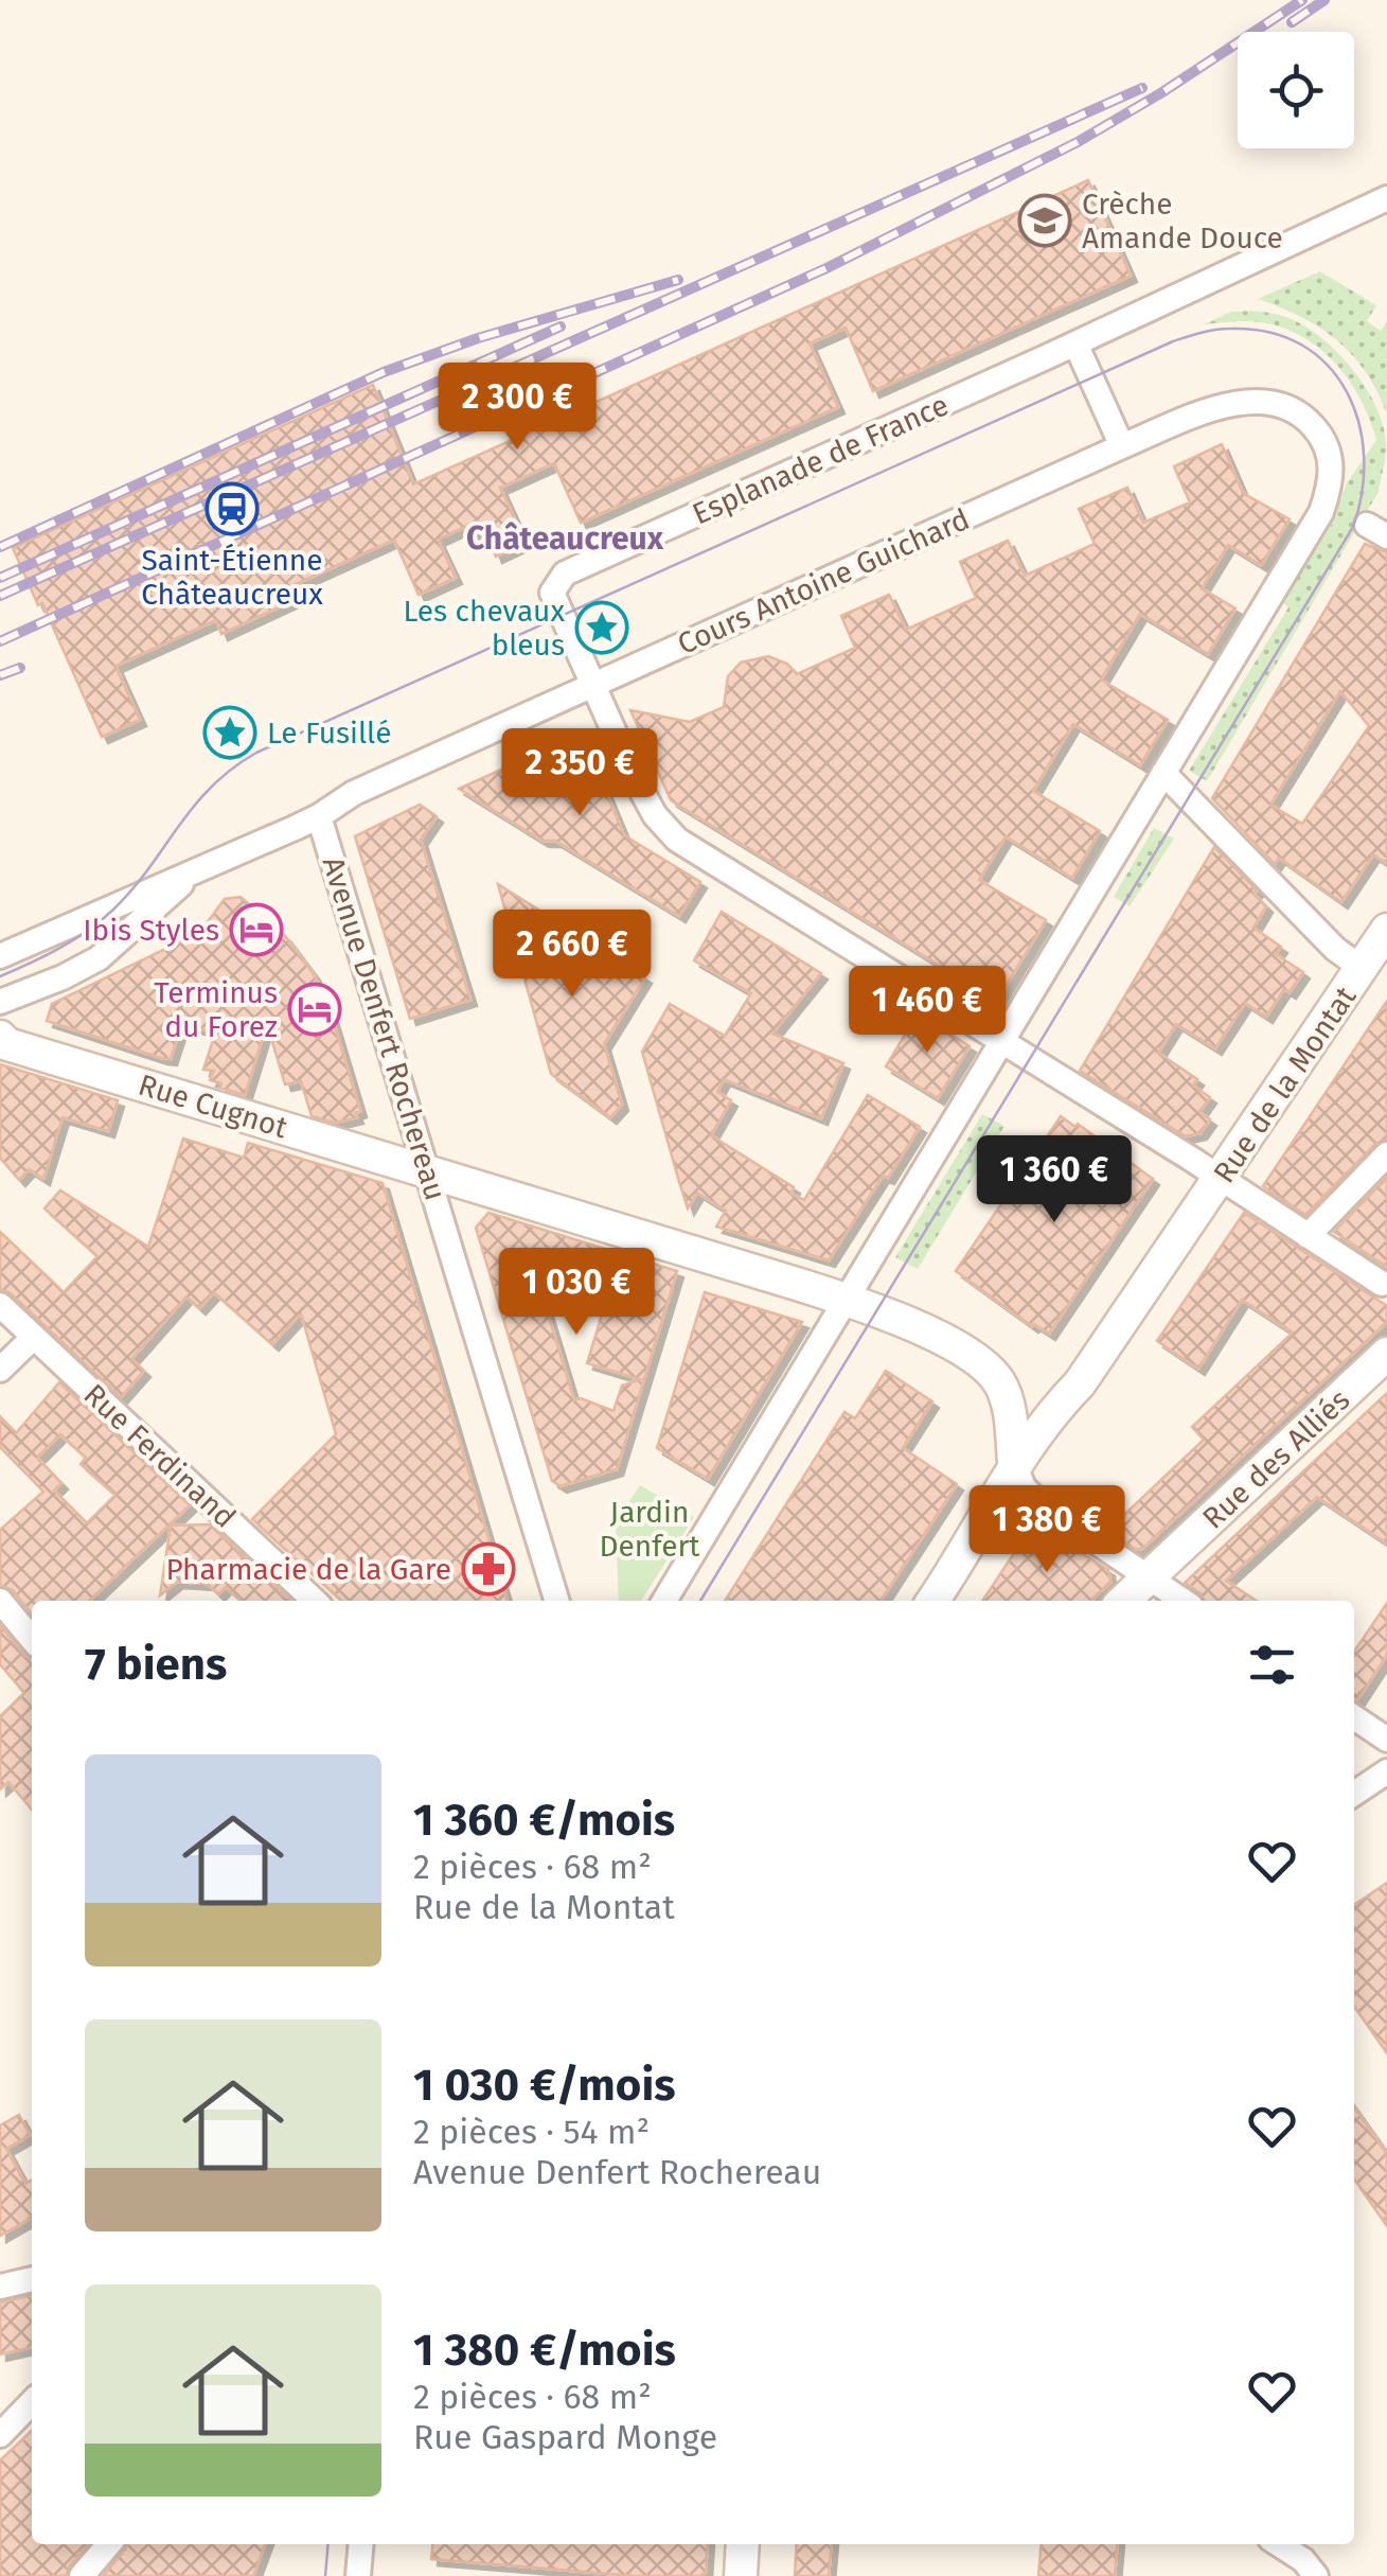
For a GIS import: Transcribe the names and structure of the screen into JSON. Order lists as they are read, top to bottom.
{
  "streets": {
    "main road": ["Rue de la Montat", "Rue Cugnot", "Rue des Alliés"],
    "street": [
      "Esplanade de France",
      "Cours Antoine Guichard",
      "Avenue Denfert Rochereau",
      "Rue Ferdinand"
    ]
  },
  "crossings": [
    ["Esplanade de France", "Cours Antoine Guichard"],
    ["Cours Antoine Guichard", "Avenue Denfert Rochereau"],
    ["Avenue Denfert Rochereau", "Rue Cugnot"],
    ["Rue de la Montat", "Rue Cugnot"]
  ],
  "districts": ["Châteaucreux"],
  "parks": ["Jardin Denfert"],
  "places": {
    "school or university": ["Crèche Amande Douce"],
    "station": ["Saint-Étienne Châteaucreux"],
    "place": ["Les chevaux bleus", "Le Fusillé"],
    "hotel": ["Ibis Styles", "Terminus du Forez"],
    "pharmacy": ["Pharmacie de la Gare"]
  },
  "page": {
    "price": [
      "2 300 €",
      "2 350 €",
      "2 660 €",
      "1 460 €",
      "1 360 €",
      "1 030 €",
      "1 380 €"
    ],
    "heading": "7 biens",
    "list": [
      {
        "name": "1 360 €/mois",
        "note": "2 pièces · 68 m² · Rue de la Montat"
      },
      {
        "name": "1 030 €/mois",
        "note": "2 pièces · 54 m² · Avenue Denfert Rochereau"
      },
      {
        "name": "1 380 €/mois",
        "note": "2 pièces · 68 m² · Rue Gaspard Monge"
      }
    ]
  }
}
